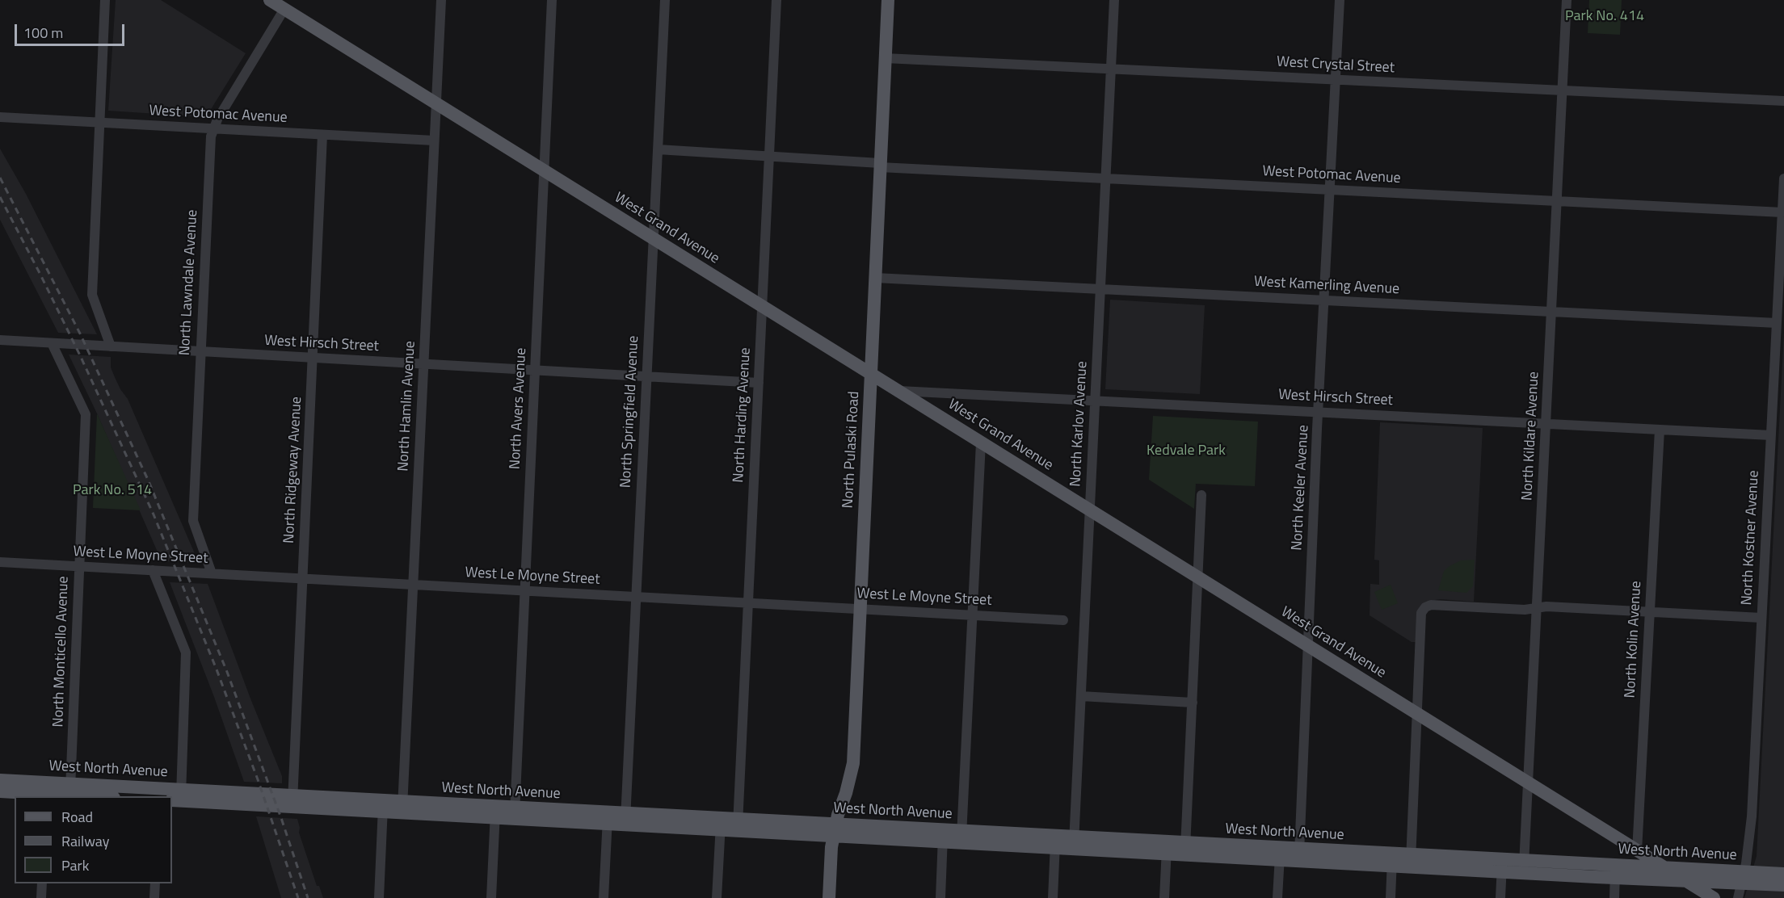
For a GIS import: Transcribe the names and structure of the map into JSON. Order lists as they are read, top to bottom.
{
  "streets": {
    "main road": ["West Grand Avenue", "North Pulaski Road", "West North Avenue"],
    "street": [
      "West Crystal Street",
      "West Potomac Avenue",
      "North Lawndale Avenue",
      "West Kamerling Avenue",
      "West Hirsch Street",
      "North Hamlin Avenue",
      "North Avers Avenue",
      "North Springfield Avenue",
      "North Harding Avenue",
      "North Karlov Avenue",
      "North Kildare Avenue",
      "North Ridgeway Avenue",
      "North Keeler Avenue",
      "North Kostner Avenue",
      "West Le Moyne Street",
      "North Kolin Avenue",
      "North Monticello Avenue"
    ]
  },
  "crossings": [
    ["West Crystal Street", "North Karlov Avenue"],
    ["West Crystal Street", "North Kildare Avenue"],
    ["West Crystal Street", "North Pulaski Road"],
    ["West Crystal Street", "North Keeler Avenue"],
    ["West Potomac Avenue", "North Lawndale Avenue"],
    ["West Potomac Avenue", "North Hamlin Avenue"],
    ["West Potomac Avenue", "North Springfield Avenue"],
    ["West Potomac Avenue", "North Harding Avenue"],
    ["West Potomac Avenue", "North Karlov Avenue"],
    ["West Potomac Avenue", "North Kildare Avenue"],
    ["West Potomac Avenue", "North Pulaski Road"],
    ["West Potomac Avenue", "North Ridgeway Avenue"],
    ["West Potomac Avenue", "North Keeler Avenue"],
    ["West Potomac Avenue", "North Kostner Avenue"],
    ["West Grand Avenue", "North Lawndale Avenue"],
    ["West Grand Avenue", "West Hirsch Street"],
    ["West Grand Avenue", "North Hamlin Avenue"],
    ["West Grand Avenue", "North Avers Avenue"],
    ["West Grand Avenue", "North Springfield Avenue"],
    ["West Grand Avenue", "North Harding Avenue"],
    ["West Grand Avenue", "North Karlov Avenue"],
    ["West Grand Avenue", "North Kildare Avenue"],
    ["West Grand Avenue", "North Pulaski Road"],
    ["West Grand Avenue", "North Keeler Avenue"],
    ["West Grand Avenue", "North Kolin Avenue"],
    ["West Grand Avenue", "West North Avenue"],
    ["North Lawndale Avenue", "West Hirsch Street"],
    ["North Lawndale Avenue", "West Le Moyne Street"],
    ["West Kamerling Avenue", "North Karlov Avenue"],
    ["West Kamerling Avenue", "North Kildare Avenue"],
    ["West Kamerling Avenue", "North Pulaski Road"],
    ["West Kamerling Avenue", "North Keeler Avenue"],
    ["West Kamerling Avenue", "North Kostner Avenue"],
    ["West Hirsch Street", "North Hamlin Avenue"],
    ["West Hirsch Street", "North Avers Avenue"],
    ["West Hirsch Street", "North Springfield Avenue"],
    ["West Hirsch Street", "North Harding Avenue"],
    ["West Hirsch Street", "North Karlov Avenue"],
    ["West Hirsch Street", "North Kildare Avenue"],
    ["West Hirsch Street", "North Ridgeway Avenue"],
    ["West Hirsch Street", "North Keeler Avenue"],
    ["West Hirsch Street", "North Kostner Avenue"],
    ["West Hirsch Street", "North Kolin Avenue"],
    ["West Hirsch Street", "North Monticello Avenue"],
    ["North Hamlin Avenue", "West Le Moyne Street"],
    ["North Hamlin Avenue", "West North Avenue"],
    ["North Avers Avenue", "West Le Moyne Street"],
    ["North Avers Avenue", "West North Avenue"],
    ["North Springfield Avenue", "West Le Moyne Street"],
    ["North Springfield Avenue", "West North Avenue"],
    ["North Harding Avenue", "West Le Moyne Street"],
    ["North Harding Avenue", "West North Avenue"],
    ["North Karlov Avenue", "West North Avenue"],
    ["North Kildare Avenue", "West North Avenue"],
    ["North Pulaski Road", "West Le Moyne Street"],
    ["North Pulaski Road", "West North Avenue"],
    ["North Ridgeway Avenue", "West Le Moyne Street"],
    ["North Ridgeway Avenue", "West North Avenue"],
    ["North Keeler Avenue", "West North Avenue"],
    ["North Kostner Avenue", "West North Avenue"],
    ["West Le Moyne Street", "North Monticello Avenue"],
    ["North Monticello Avenue", "West North Avenue"]
  ],
  "parks": ["Park No. 414", "Kedvale Park", "Park No. 514"],
  "legend": ["Road", "Railway", "Park"],
  "scale_bar": "100 m"
}
